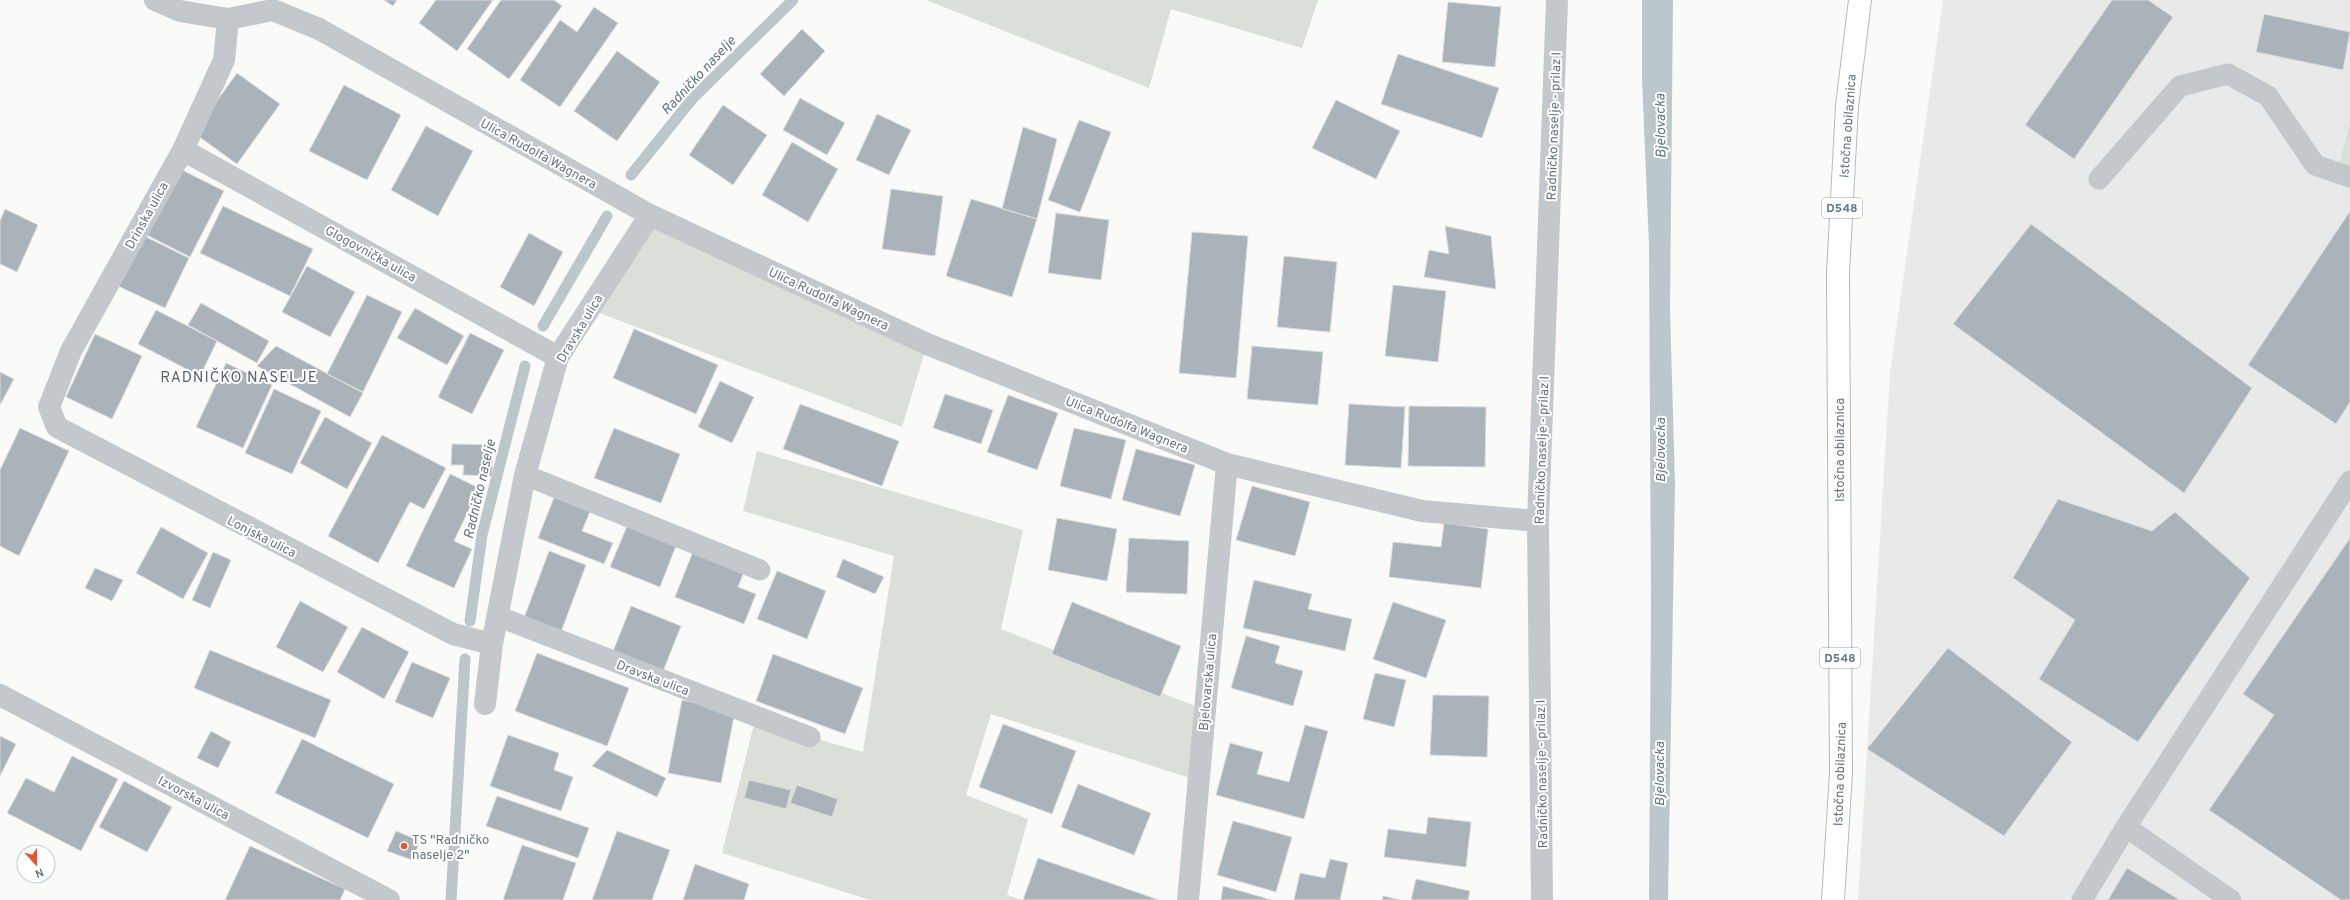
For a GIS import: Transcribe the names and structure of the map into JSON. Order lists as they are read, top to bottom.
{
  "streets": {
    "main road": ["Istočna obilaznica", "D548"],
    "street": [
      "Radničko naselje - prilaz I",
      "Ulica Rudolfa Wagnera",
      "Drinska ulica",
      "Glogovnička ulica",
      "Dravska ulica",
      "Lonjska ulica",
      "Bjelovarska ulica",
      "Izvorska ulica"
    ]
  },
  "crossings": [
    ["Radničko naselje - prilaz I", "Ulica Rudolfa Wagnera"],
    ["Ulica Rudolfa Wagnera", "Drinska ulica"],
    ["Ulica Rudolfa Wagnera", "Dravska ulica"],
    ["Ulica Rudolfa Wagnera", "Bjelovarska ulica"],
    ["Drinska ulica", "Glogovnička ulica"],
    ["Drinska ulica", "Lonjska ulica"],
    ["Glogovnička ulica", "Dravska ulica"],
    ["Dravska ulica", "Lonjska ulica"]
  ],
  "districts": ["RADNIČKO NASELJE"],
  "water": ["Radničko naselje", "Bjelovacka"],
  "places": ["TS \"Radničko naselje 2\""],
  "north": "bottom"
}
